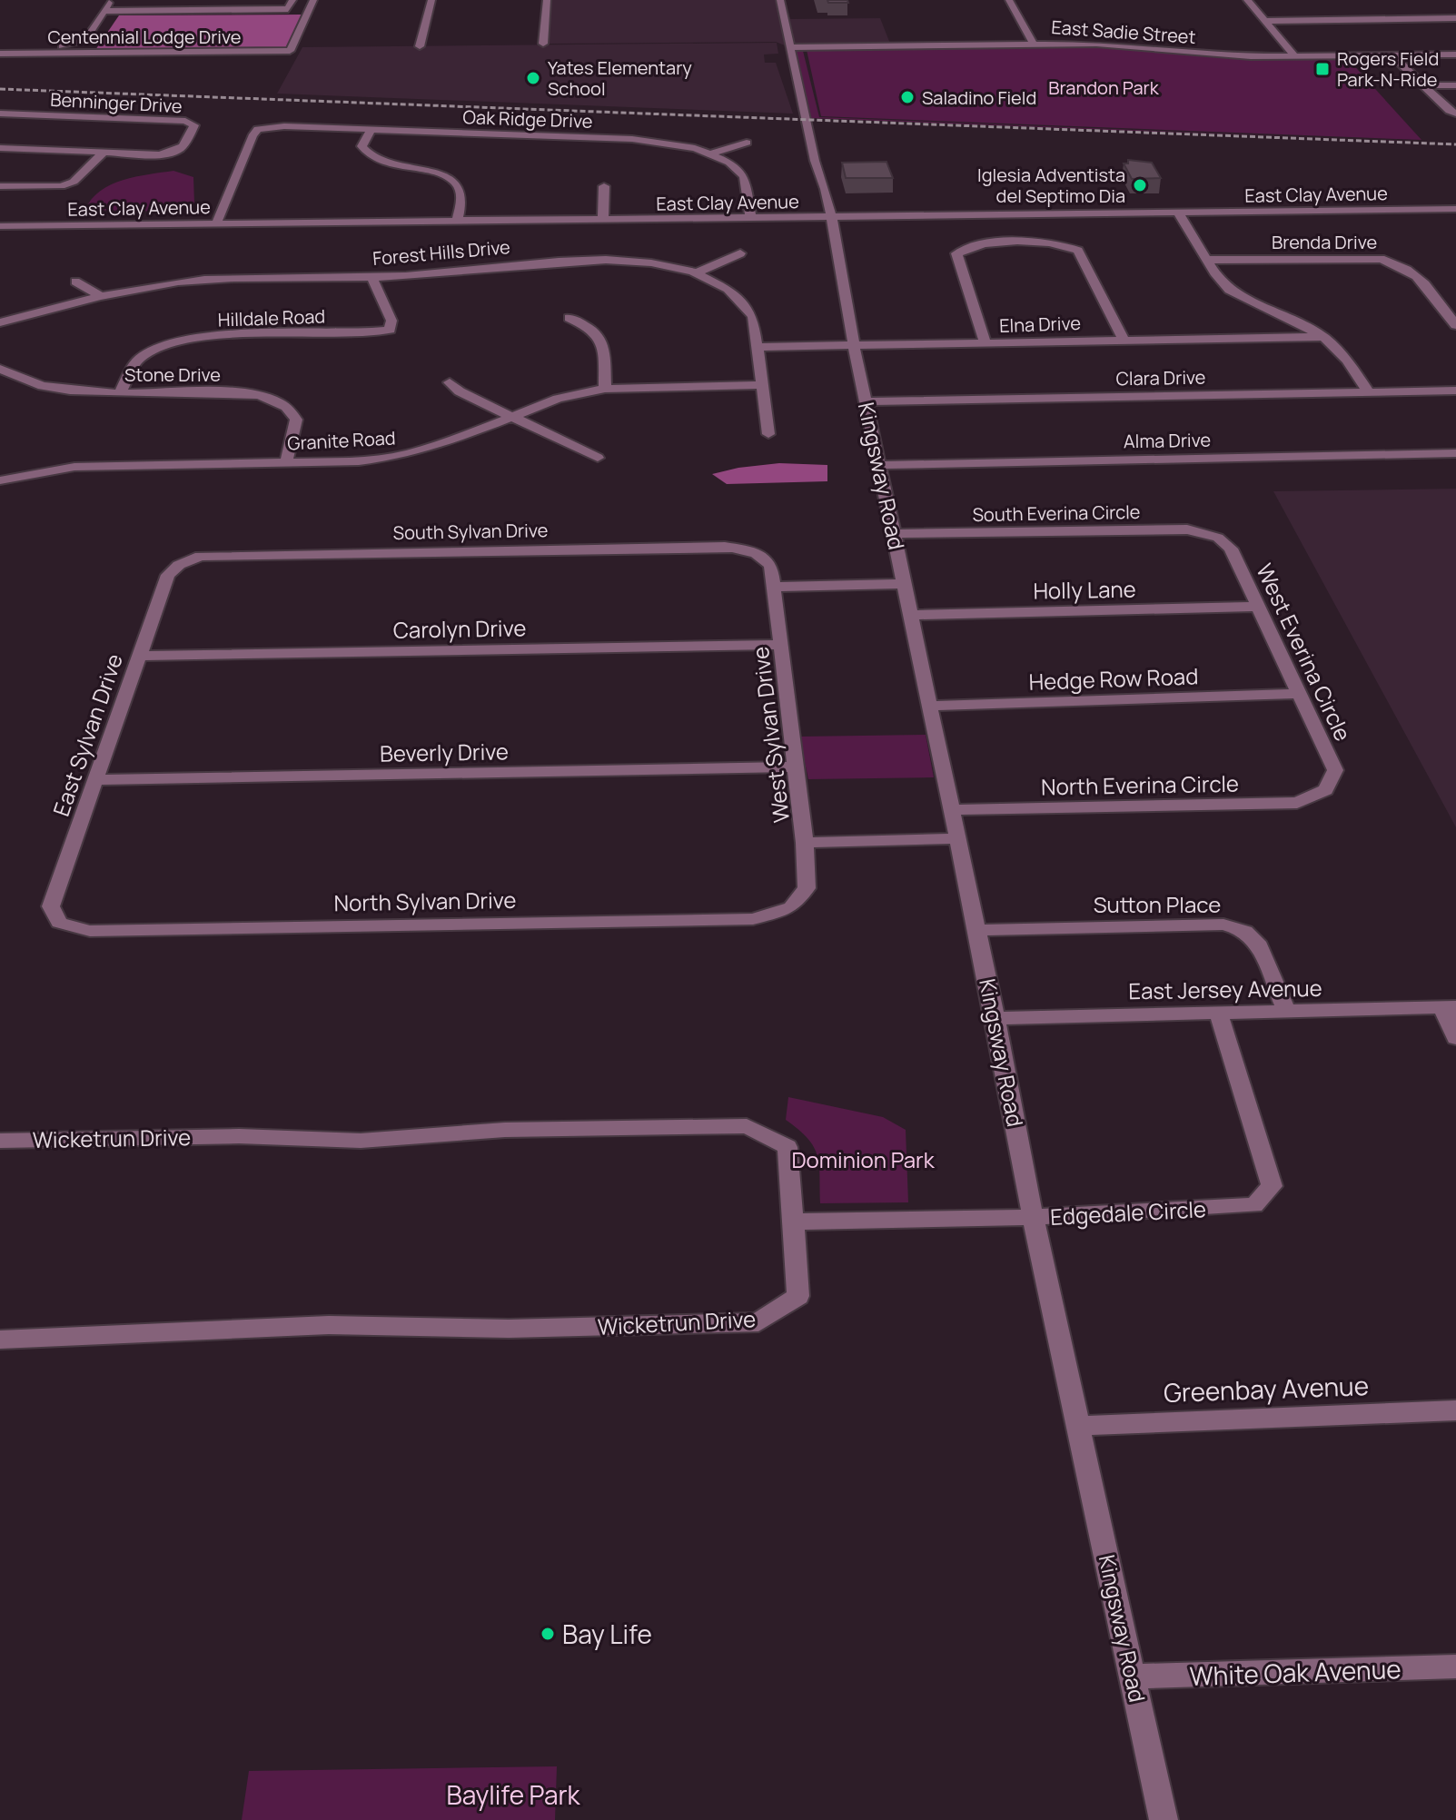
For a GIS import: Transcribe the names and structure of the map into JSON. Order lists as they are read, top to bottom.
{
  "streets": {
    "street": [
      "East Sadie Street",
      "Centennial Lodge Drive",
      "Benninger Drive",
      "Oak Ridge Drive",
      "East Clay Avenue",
      "Brenda Drive",
      "Forest Hills Drive",
      "Hilldale Road",
      "Elna Drive",
      "Stone Drive",
      "Clara Drive",
      "Granite Road",
      "Alma Drive",
      "Kingsway Road",
      "South Everina Circle",
      "South Sylvan Drive",
      "Holly Lane",
      "Carolyn Drive",
      "West Everina Circle",
      "Hedge Row Road",
      "East Sylvan Drive",
      "West Sylvan Drive",
      "Beverly Drive",
      "North Everina Circle",
      "North Sylvan Drive",
      "Sutton Place",
      "East Jersey Avenue",
      "Wicketrun Drive",
      "Edgedale Circle",
      "Greenbay Avenue",
      "White Oak Avenue"
    ]
  },
  "crossings": [
    ["East Sadie Street", "Kingsway Road"],
    ["Oak Ridge Drive", "East Clay Avenue"],
    ["East Clay Avenue", "Kingsway Road"],
    ["Forest Hills Drive", "Hilldale Road"],
    ["Forest Hills Drive", "Elna Drive"],
    ["Forest Hills Drive", "Granite Road"],
    ["Hilldale Road", "Stone Drive"],
    ["Elna Drive", "Kingsway Road"],
    ["Stone Drive", "Granite Road"],
    ["Clara Drive", "Kingsway Road"],
    ["Alma Drive", "Kingsway Road"],
    ["Kingsway Road", "South Everina Circle"],
    ["Kingsway Road", "Holly Lane"],
    ["Kingsway Road", "Hedge Row Road"],
    ["Kingsway Road", "North Everina Circle"],
    ["Kingsway Road", "Sutton Place"],
    ["Kingsway Road", "East Jersey Avenue"],
    ["Kingsway Road", "Edgedale Circle"],
    ["Kingsway Road", "Greenbay Avenue"],
    ["Kingsway Road", "White Oak Avenue"],
    ["South Everina Circle", "West Everina Circle"],
    ["South Sylvan Drive", "East Sylvan Drive"],
    ["South Sylvan Drive", "West Sylvan Drive"],
    ["Holly Lane", "West Everina Circle"],
    ["Carolyn Drive", "East Sylvan Drive"],
    ["Carolyn Drive", "West Sylvan Drive"],
    ["West Everina Circle", "Hedge Row Road"],
    ["West Everina Circle", "North Everina Circle"],
    ["East Sylvan Drive", "Beverly Drive"],
    ["East Sylvan Drive", "North Sylvan Drive"],
    ["West Sylvan Drive", "Beverly Drive"],
    ["West Sylvan Drive", "North Sylvan Drive"],
    ["Sutton Place", "East Jersey Avenue"],
    ["East Jersey Avenue", "Edgedale Circle"],
    ["Wicketrun Drive", "Edgedale Circle"]
  ],
  "parks": ["Brandon Park", "Dominion Park", "Baylife Park"],
  "places": {
    "transit": ["Rogers Field Park-N-Ride"],
    "other": [
      "Yates Elementary School",
      "Saladino Field",
      "Iglesia Adventista del Septimo Dia",
      "Bay Life"
    ]
  }
}
